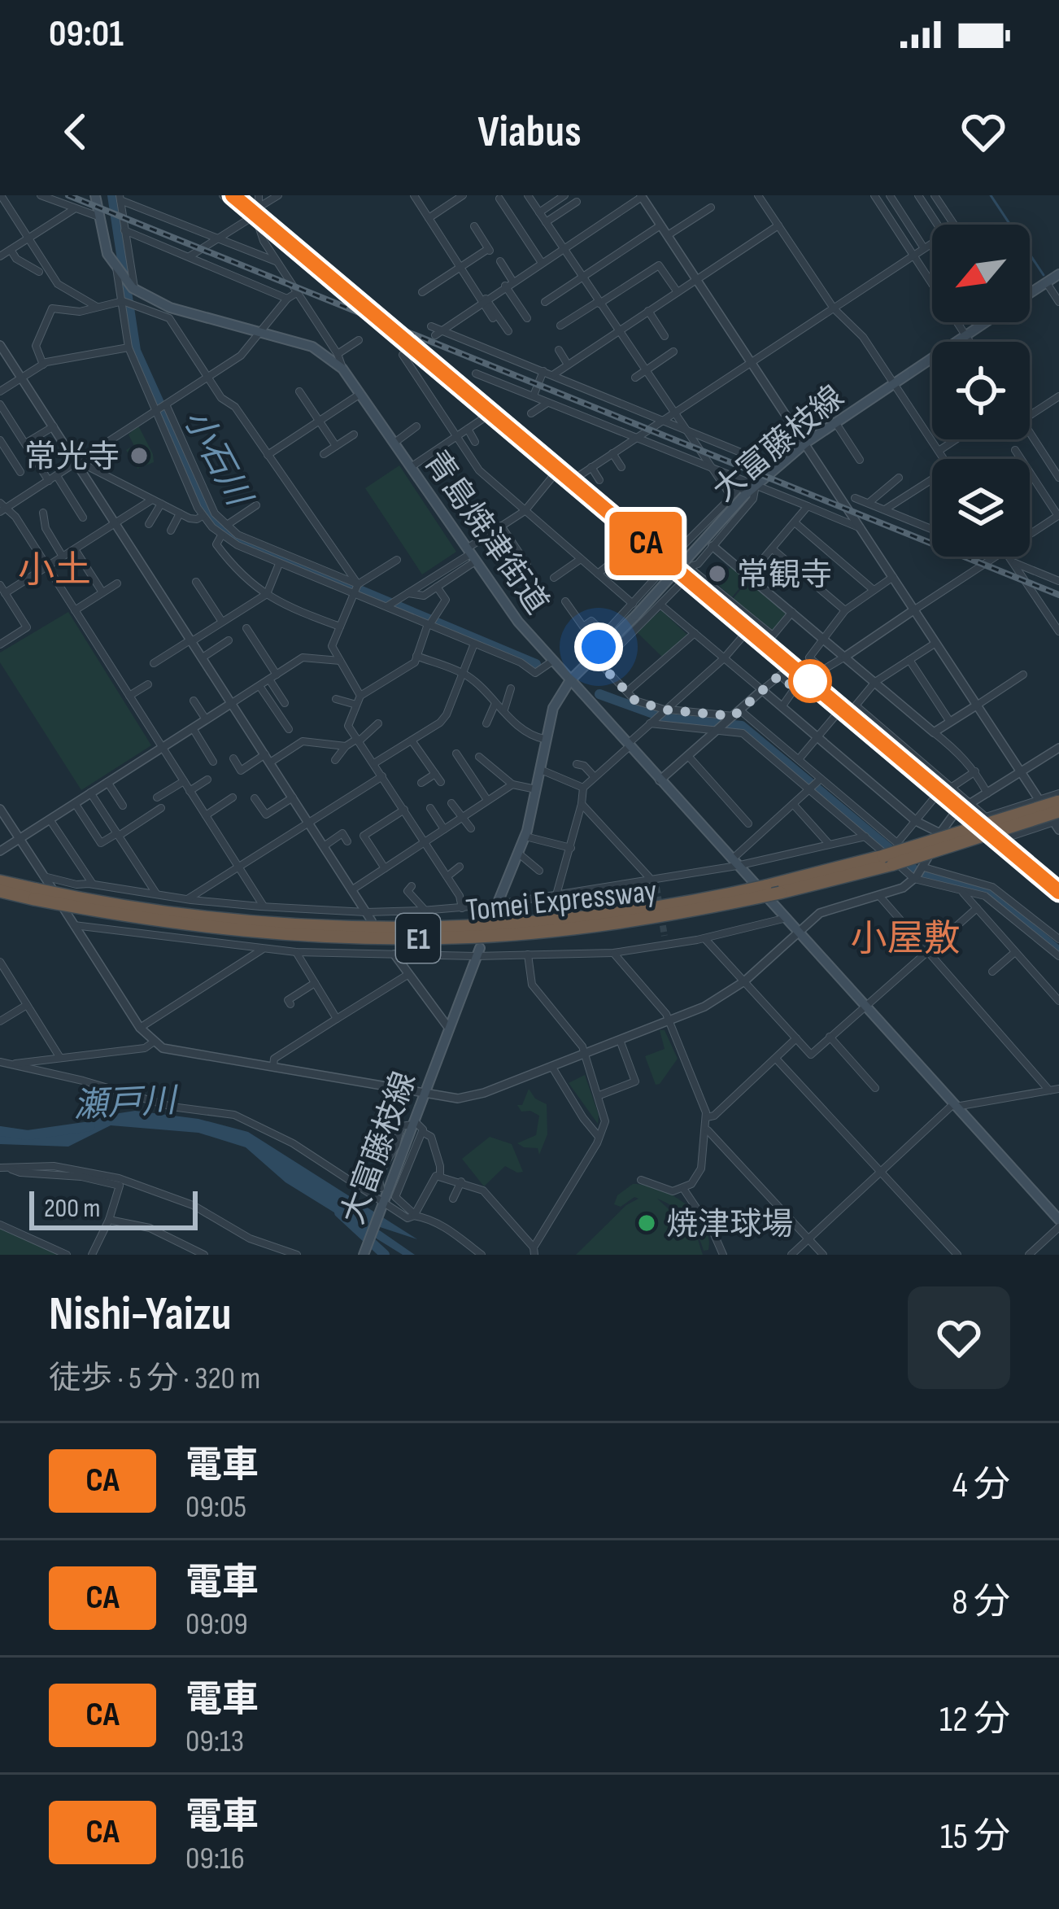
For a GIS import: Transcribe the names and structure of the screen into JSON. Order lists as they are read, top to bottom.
{
  "streets": {
    "highway": ["Tomei Expressway", "E1"],
    "main road": ["大富藤枝線", "青島焼津街道"]
  },
  "crossings": [
    ["大富藤枝線", "青島焼津街道"]
  ],
  "districts": ["小土", "小屋敷"],
  "water": ["小石川", "瀬戸川"],
  "places": ["常光寺", "常観寺", "焼津球場"],
  "scale_bar": "200 m",
  "north": "bottom left",
  "page": {
    "status": "09:01",
    "header": "Viabus",
    "on_map": "CA",
    "scale": "200 m",
    "heading": ["Nishi-Yaizu", "徒歩 · 5 分 · 320 m"],
    "list": [
      {
        "mark": "CA",
        "name": "電車",
        "note": "09:05",
        "value": "4 分"
      },
      {
        "mark": "CA",
        "name": "電車",
        "note": "09:09",
        "value": "8 分"
      },
      {
        "mark": "CA",
        "name": "電車",
        "note": "09:13",
        "value": "12 分"
      },
      {
        "mark": "CA",
        "name": "電車",
        "note": "09:16",
        "value": "15 分"
      }
    ]
  }
}
